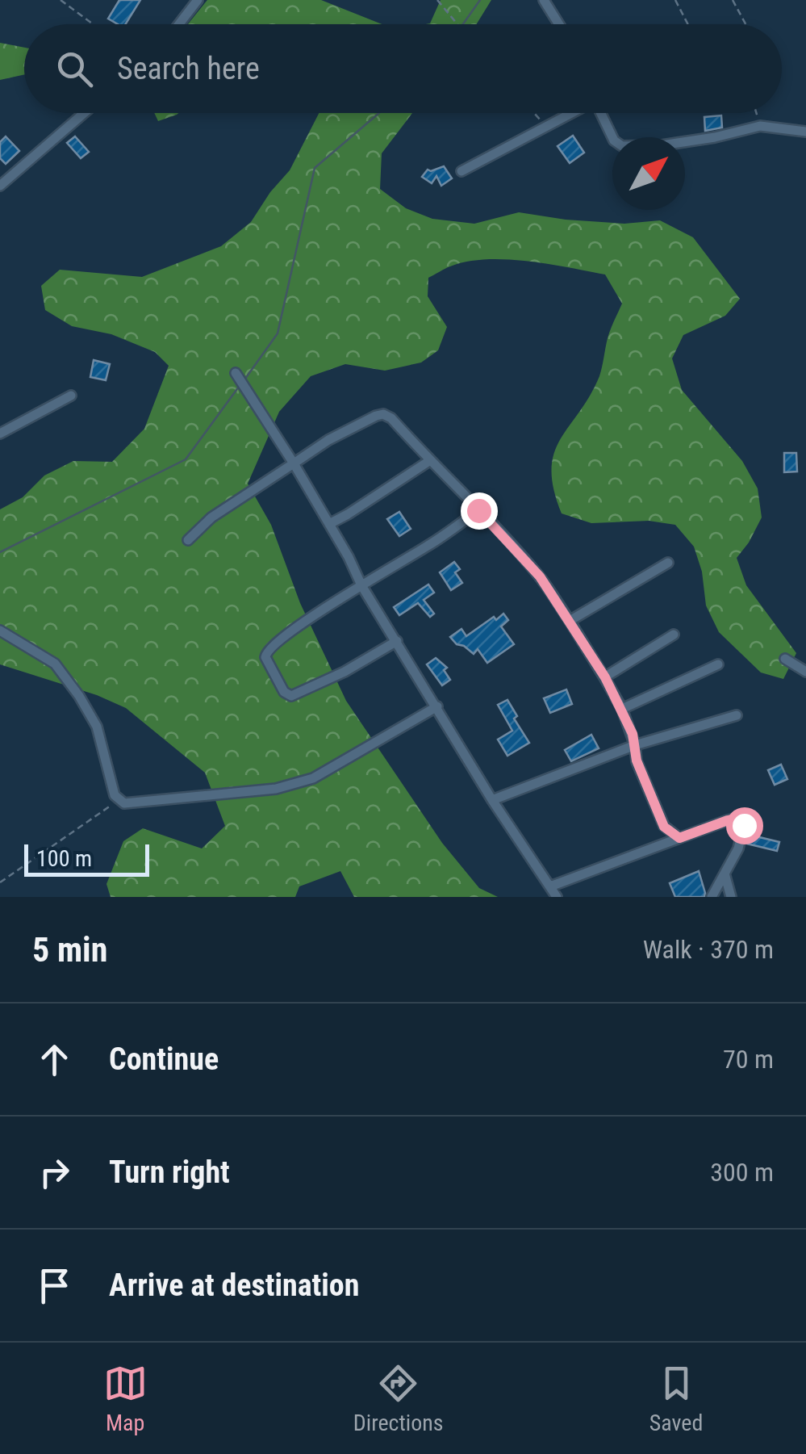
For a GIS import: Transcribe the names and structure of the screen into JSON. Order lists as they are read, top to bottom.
{
  "scale_bar": "100 m",
  "north": "top right",
  "page": {
    "search": "Search here",
    "scale": "100 m",
    "heading": ["5 min", "Walk · 370 m"],
    "list": [
      ["Continue", "70 m"],
      ["Turn right", "300 m"],
      "Arrive at destination"
    ],
    "nav": ["Map", "Directions", "Saved"]
  }
}
